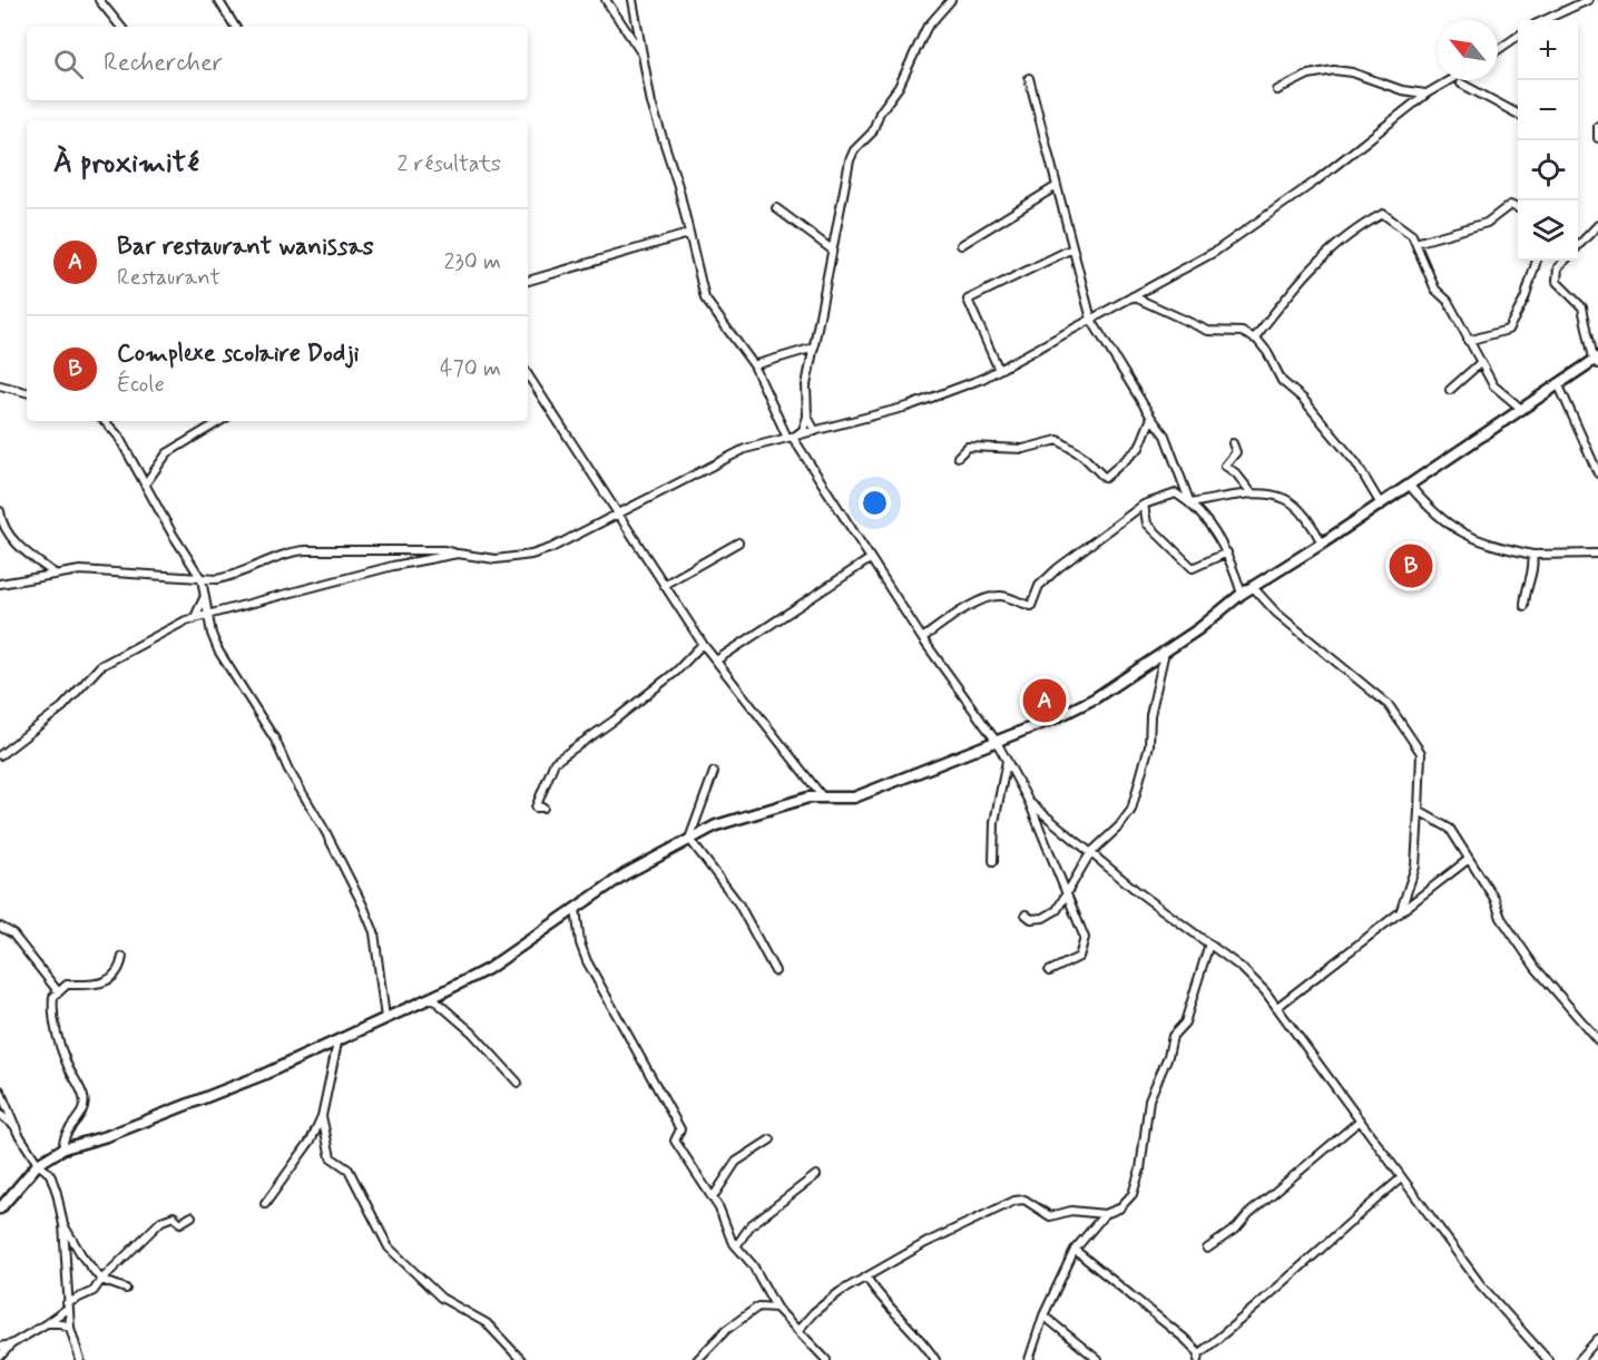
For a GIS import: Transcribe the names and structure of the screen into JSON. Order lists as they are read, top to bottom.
{
  "north": "top left",
  "page": {
    "map_buttons": ["+", "−"],
    "search": "Rechercher",
    "heading": ["À proximité", "2 résultats"],
    "list": [
      {
        "mark": "A",
        "name": "Bar restaurant wanissas",
        "note": "Restaurant",
        "value": "230 m"
      },
      {
        "mark": "B",
        "name": "Complexe scolaire Dodji",
        "note": "École",
        "value": "470 m"
      }
    ],
    "pins": ["B", "A"]
  }
}
